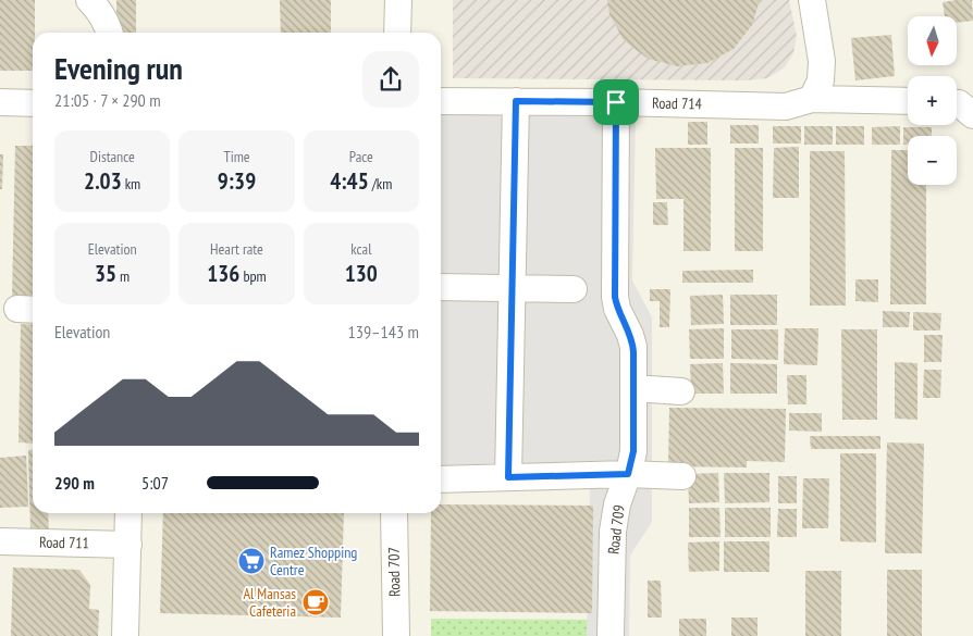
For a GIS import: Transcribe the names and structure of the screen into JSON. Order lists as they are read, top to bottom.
{
  "streets": {
    "street": [
      "Road 714",
      "Road 709",
      "Road 711",
      "Road 707"
    ]
  },
  "crossings": [
    ["Road 714", "Road 709"]
  ],
  "places": {
    "supermarket": ["Ramez Shopping Centre"],
    "cafe": ["Al Mansas Cafeteria"]
  },
  "north": "bottom",
  "page": {
    "map_buttons": ["+", "−"],
    "heading": ["Evening run", "21:05 · 7 × 290 m"],
    "stats": [
      ["Distance", "2.03 km"],
      ["Time", "9:39"],
      ["Pace", "4:45 /km"],
      ["Elevation", "35 m"],
      ["Heart rate", "136 bpm"],
      ["kcal", "130"]
    ],
    "chart": ["Elevation", "139–143 m"],
    "list": [
      {
        "name": "290 m",
        "note": "5:07"
      }
    ]
  }
}
